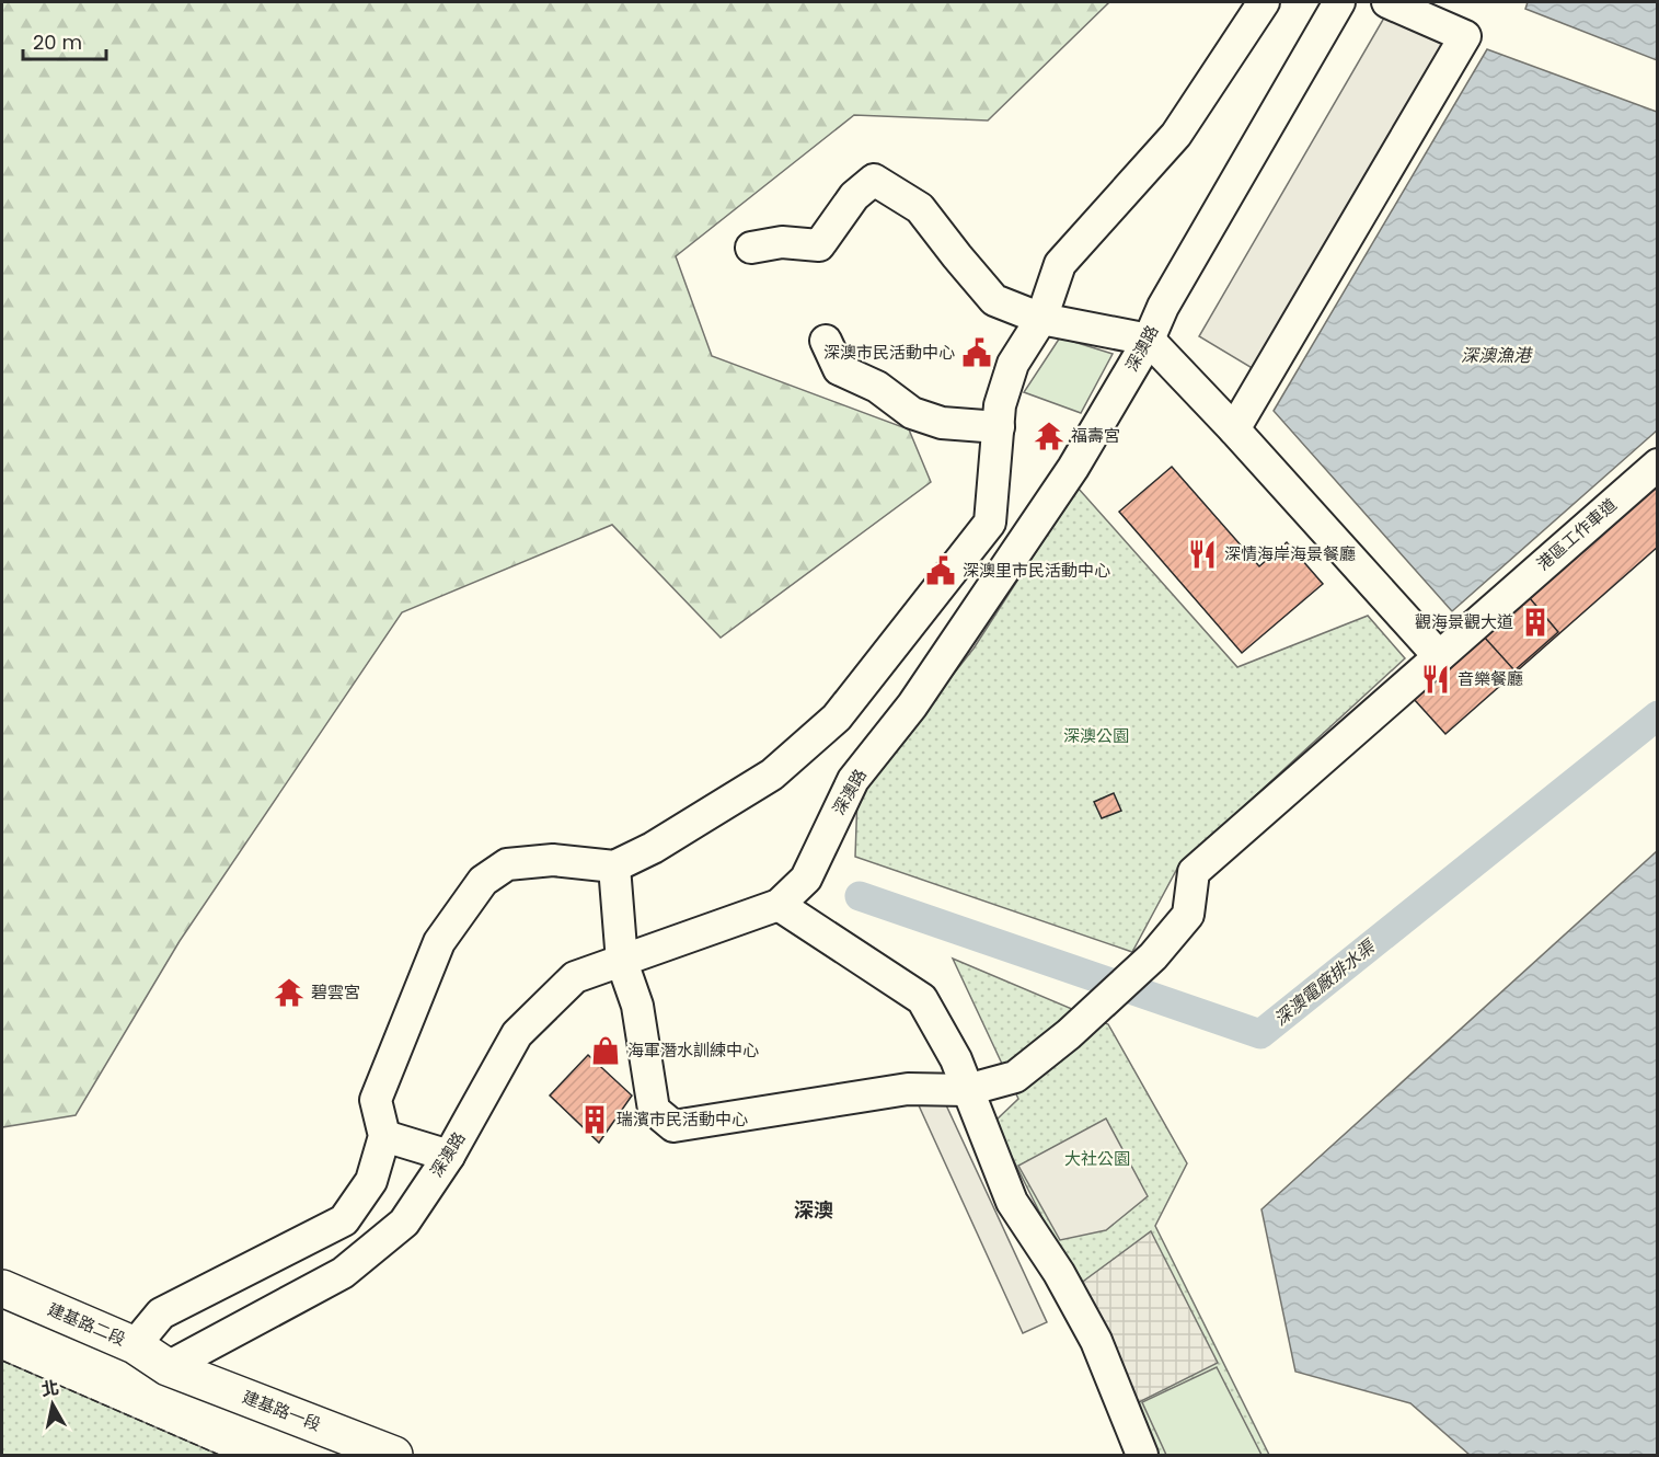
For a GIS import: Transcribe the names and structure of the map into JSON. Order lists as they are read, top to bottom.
{
  "streets": {
    "main road": ["建基路二段", "建基路一段"],
    "street": ["深澳路", "港區工作車道"]
  },
  "crossings": [
    ["深澳路", "港區工作車道"],
    ["深澳路", "建基路二段"],
    ["深澳路", "建基路一段"],
    ["建基路二段", "建基路一段"]
  ],
  "districts": ["深澳"],
  "water": ["深澳漁港", "深澳電廠排水渠"],
  "parks": ["深澳公園", "大社公園"],
  "places": {
    "public building": ["深澳市民活動中心", "深澳里市民活動中心"],
    "temple": ["福壽宮", "碧雲宮"],
    "restaurant": ["深情海岸海景餐廳", "音樂餐廳"],
    "building": ["觀海景觀大道", "瑞濱市民活動中心"],
    "shop": ["海軍潛水訓練中心"]
  },
  "scale_bar": "20 m",
  "north": "top"
}
